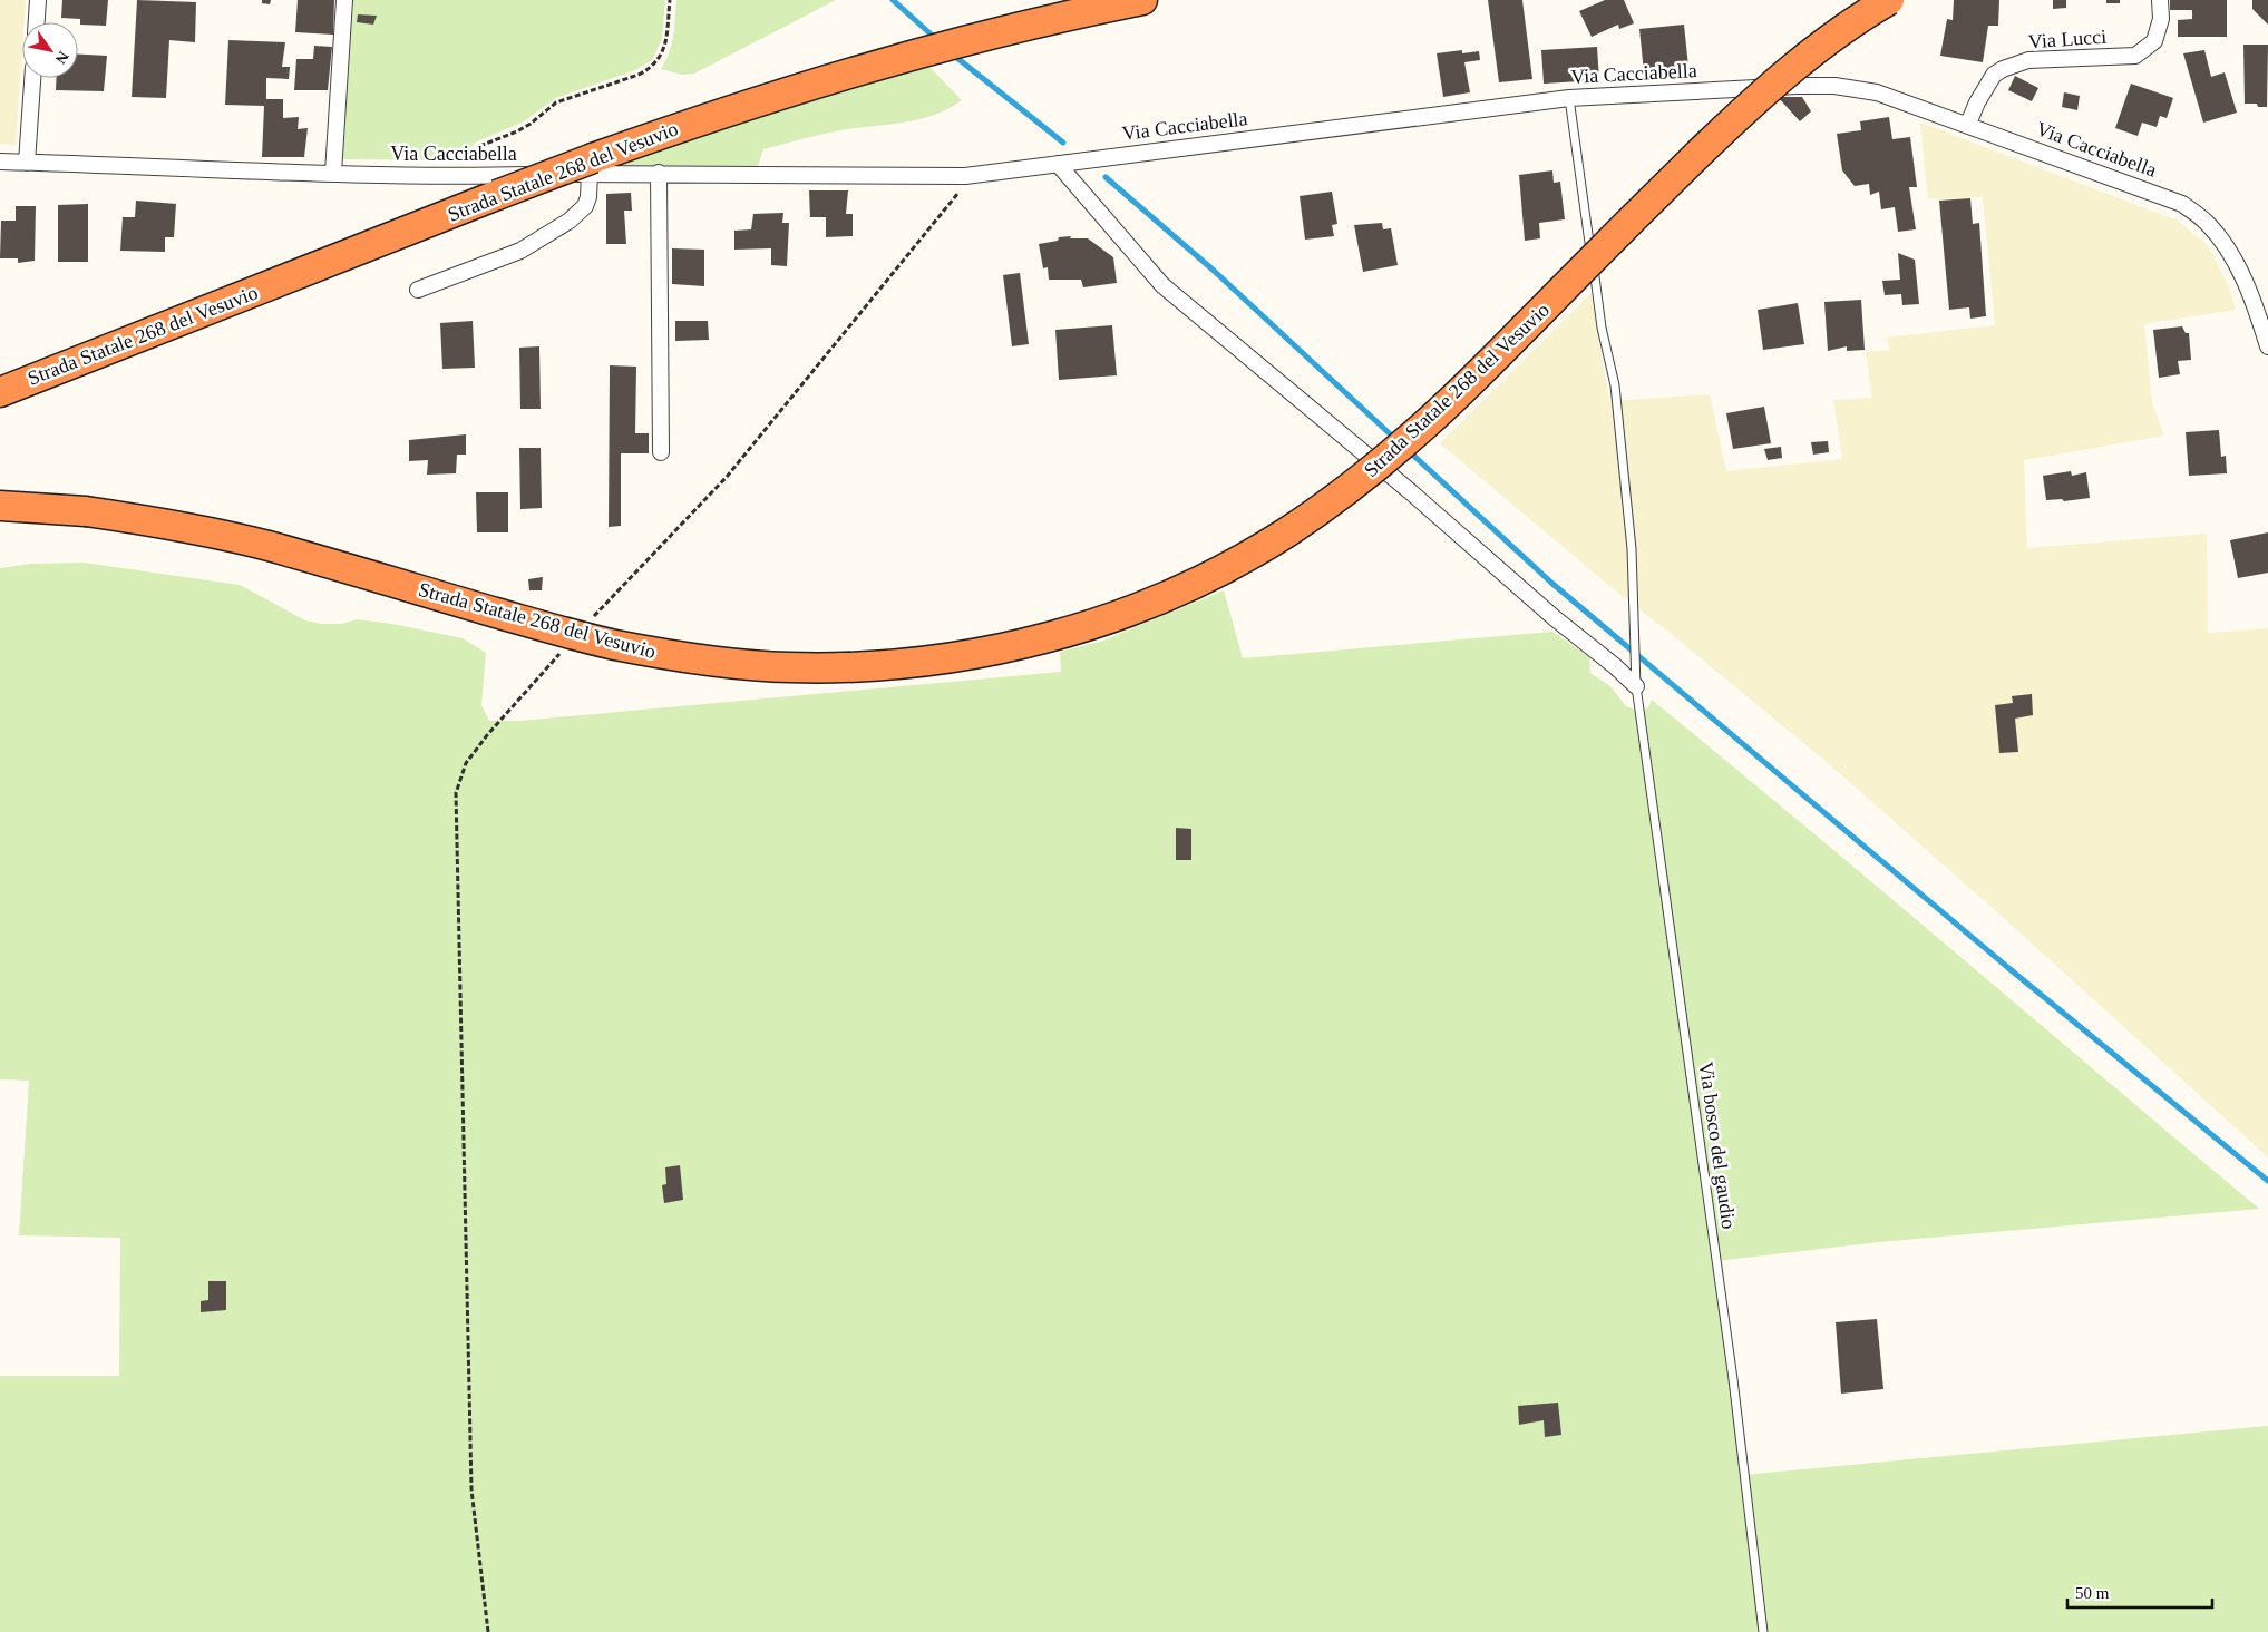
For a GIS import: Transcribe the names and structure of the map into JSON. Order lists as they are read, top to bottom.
{
  "streets": {
    "highway": ["Strada Statale 268 del Vesuvio"],
    "street": ["Via Lucci", "Via Cacciabella"],
    "lane": ["Via bosco del gaudio"]
  },
  "crossings": [
    ["Via Lucci", "Via Cacciabella"],
    ["Via Cacciabella", "Strada Statale 268 del Vesuvio"],
    ["Via Cacciabella", "Via bosco del gaudio"]
  ],
  "scale_bar": "50 m",
  "north": "bottom right"
}
